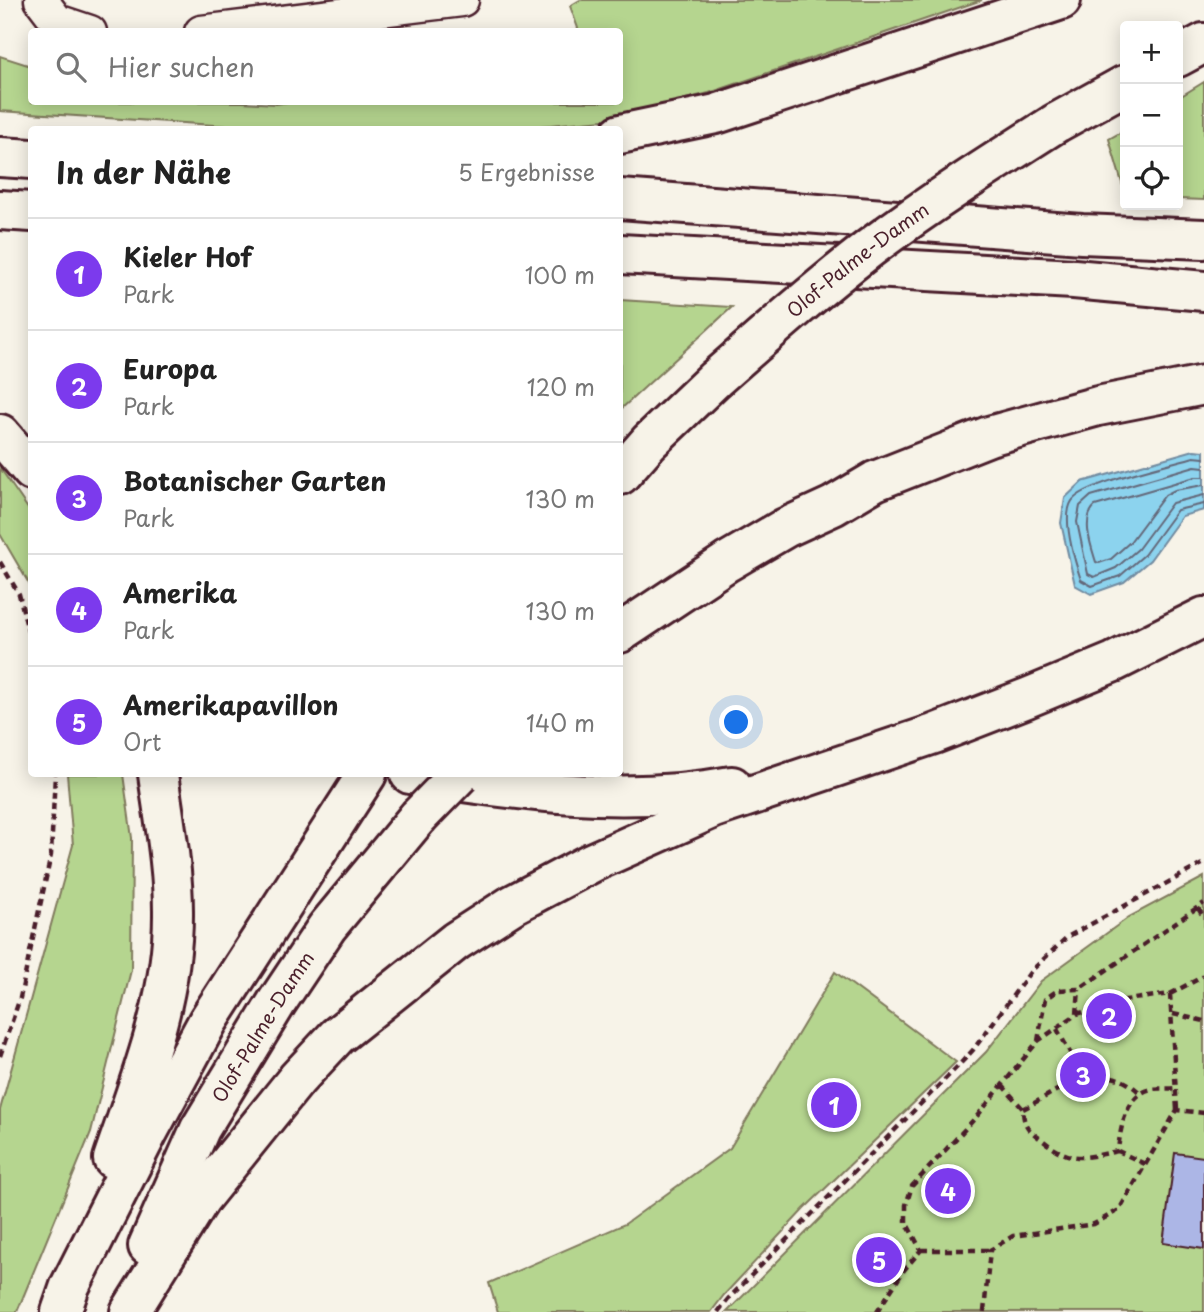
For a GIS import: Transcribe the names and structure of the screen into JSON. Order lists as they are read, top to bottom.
{
  "streets": {
    "highway": ["Olof-Palme-Damm"]
  },
  "page": {
    "map_buttons": ["+", "−"],
    "search": "Hier suchen",
    "heading": ["In der Nähe", "5 Ergebnisse"],
    "list": [
      {
        "mark": "1",
        "name": "Kieler Hof",
        "note": "Park",
        "value": "100 m"
      },
      {
        "mark": "2",
        "name": "Europa",
        "note": "Park",
        "value": "120 m"
      },
      {
        "mark": "3",
        "name": "Botanischer Garten",
        "note": "Park",
        "value": "130 m"
      },
      {
        "mark": "4",
        "name": "Amerika",
        "note": "Park",
        "value": "130 m"
      },
      {
        "mark": "5",
        "name": "Amerikapavillon",
        "note": "Ort",
        "value": "140 m"
      }
    ],
    "pins": [
      "2",
      "3",
      "1",
      "4",
      "5"
    ]
  }
}
